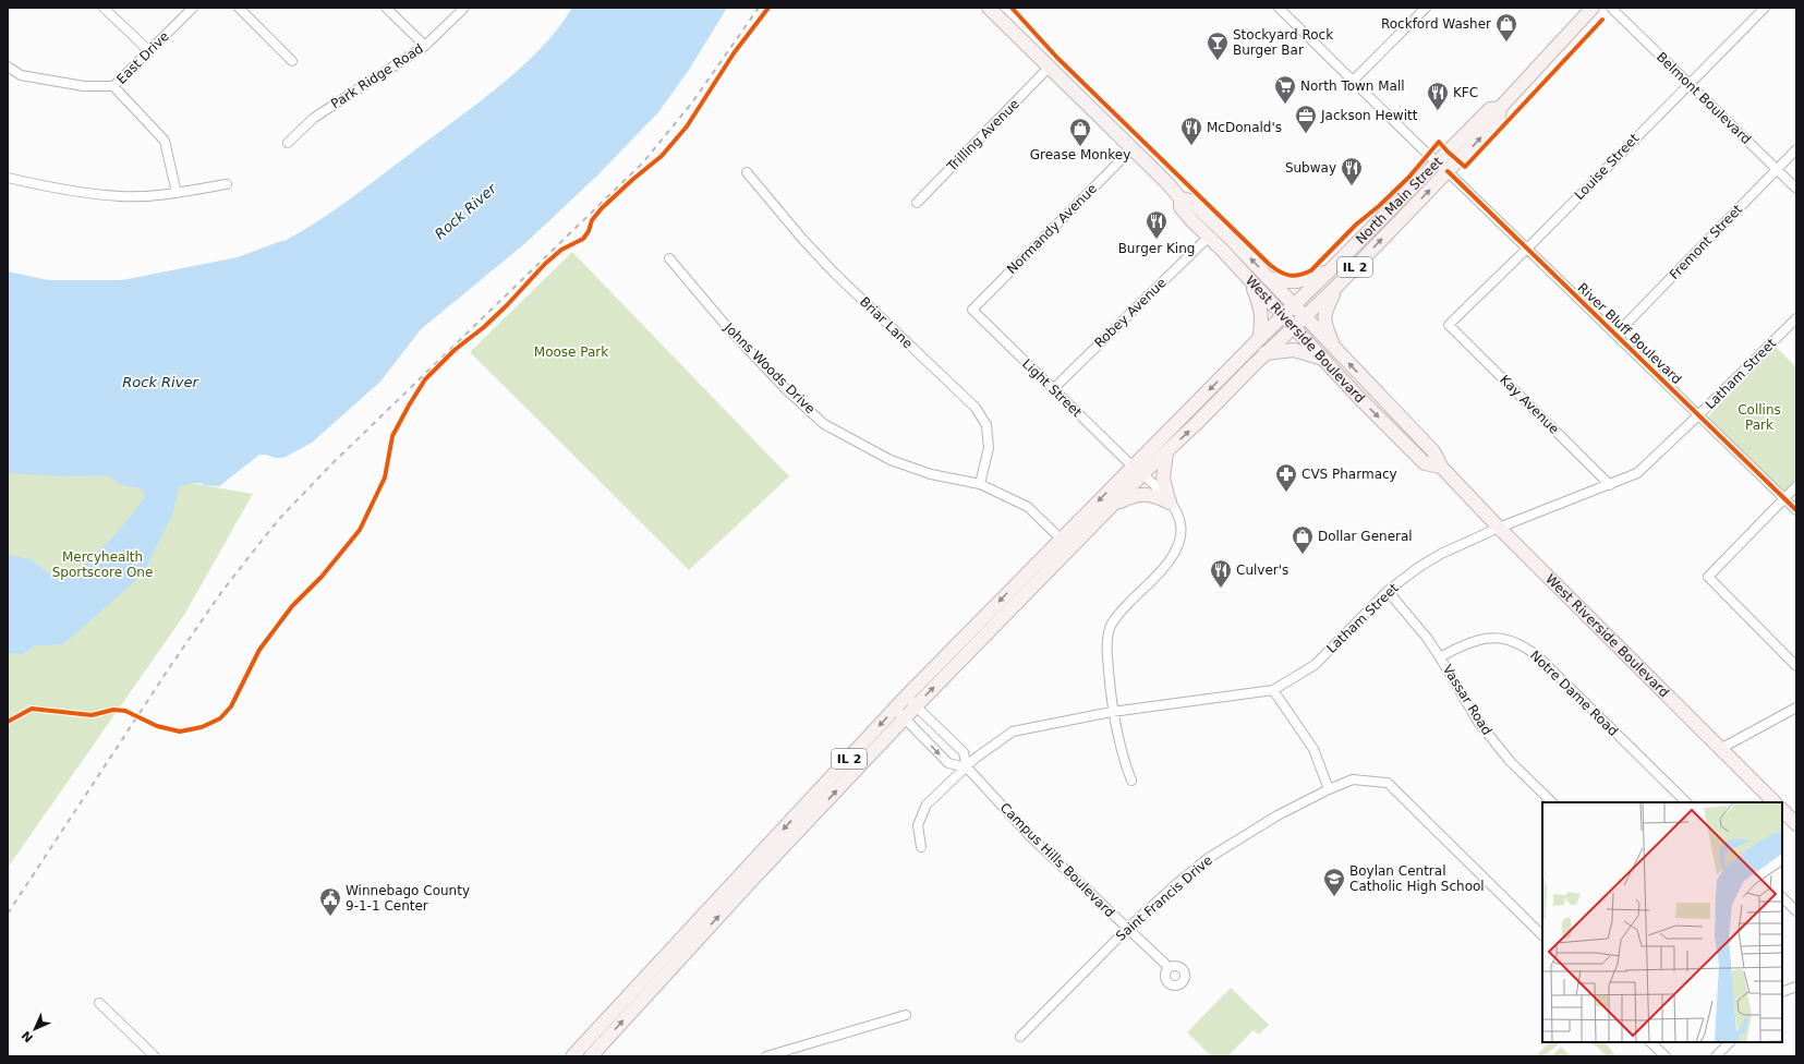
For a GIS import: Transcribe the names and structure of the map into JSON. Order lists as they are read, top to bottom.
{
  "streets": {
    "main road": ["North Main Street", "IL 2", "West Riverside Boulevard"],
    "street": [
      "East Drive",
      "Park Ridge Road",
      "Belmont Boulevard",
      "Trilling Avenue",
      "Louise Street",
      "Normandy Avenue",
      "Fremont Street",
      "Robey Avenue",
      "Briar Lane",
      "River Bluff Boulevard",
      "Johns Woods Drive",
      "Latham Street",
      "Light Street",
      "Kay Avenue",
      "Notre Dame Road",
      "Vassar Road",
      "Campus Hills Boulevard",
      "Saint Francis Drive"
    ]
  },
  "crossings": [
    ["Belmont Boulevard", "Louise Street"],
    ["Belmont Boulevard", "Fremont Street"],
    ["Trilling Avenue", "West Riverside Boulevard"],
    ["Louise Street", "River Bluff Boulevard"],
    ["Louise Street", "Kay Avenue"],
    ["North Main Street", "IL 2"],
    ["North Main Street", "River Bluff Boulevard"],
    ["North Main Street", "West Riverside Boulevard"],
    ["Normandy Avenue", "West Riverside Boulevard"],
    ["Normandy Avenue", "Light Street"],
    ["Fremont Street", "River Bluff Boulevard"],
    ["IL 2", "West Riverside Boulevard"],
    ["IL 2", "Johns Woods Drive"],
    ["IL 2", "Light Street"],
    ["IL 2", "Campus Hills Boulevard"],
    ["Robey Avenue", "West Riverside Boulevard"],
    ["Robey Avenue", "Light Street"],
    ["Briar Lane", "Johns Woods Drive"],
    ["River Bluff Boulevard", "Latham Street"],
    ["West Riverside Boulevard", "Latham Street"],
    ["Latham Street", "Light Street"],
    ["Latham Street", "Kay Avenue"],
    ["Latham Street", "Vassar Road"],
    ["Latham Street", "Campus Hills Boulevard"],
    ["Notre Dame Road", "Vassar Road"],
    ["Campus Hills Boulevard", "Saint Francis Drive"]
  ],
  "water": ["Rock River"],
  "parks": ["Moose Park", "Collins Park", "Mercyhealth Sportscore One"],
  "places": {
    "shop": ["Rockford Washer", "Grease Monkey", "Dollar General"],
    "bar": ["Stockyard Rock Burger Bar"],
    "supermarket": ["North Town Mall"],
    "restaurant": [
      "KFC",
      "McDonald's",
      "Subway",
      "Burger King",
      "Culver's"
    ],
    "office": ["Jackson Hewitt"],
    "pharmacy": ["CVS Pharmacy"],
    "school or university": ["Boylan Central Catholic High School"],
    "public building": ["Winnebago County 9-1-1 Center"]
  },
  "north": "bottom left"
}
